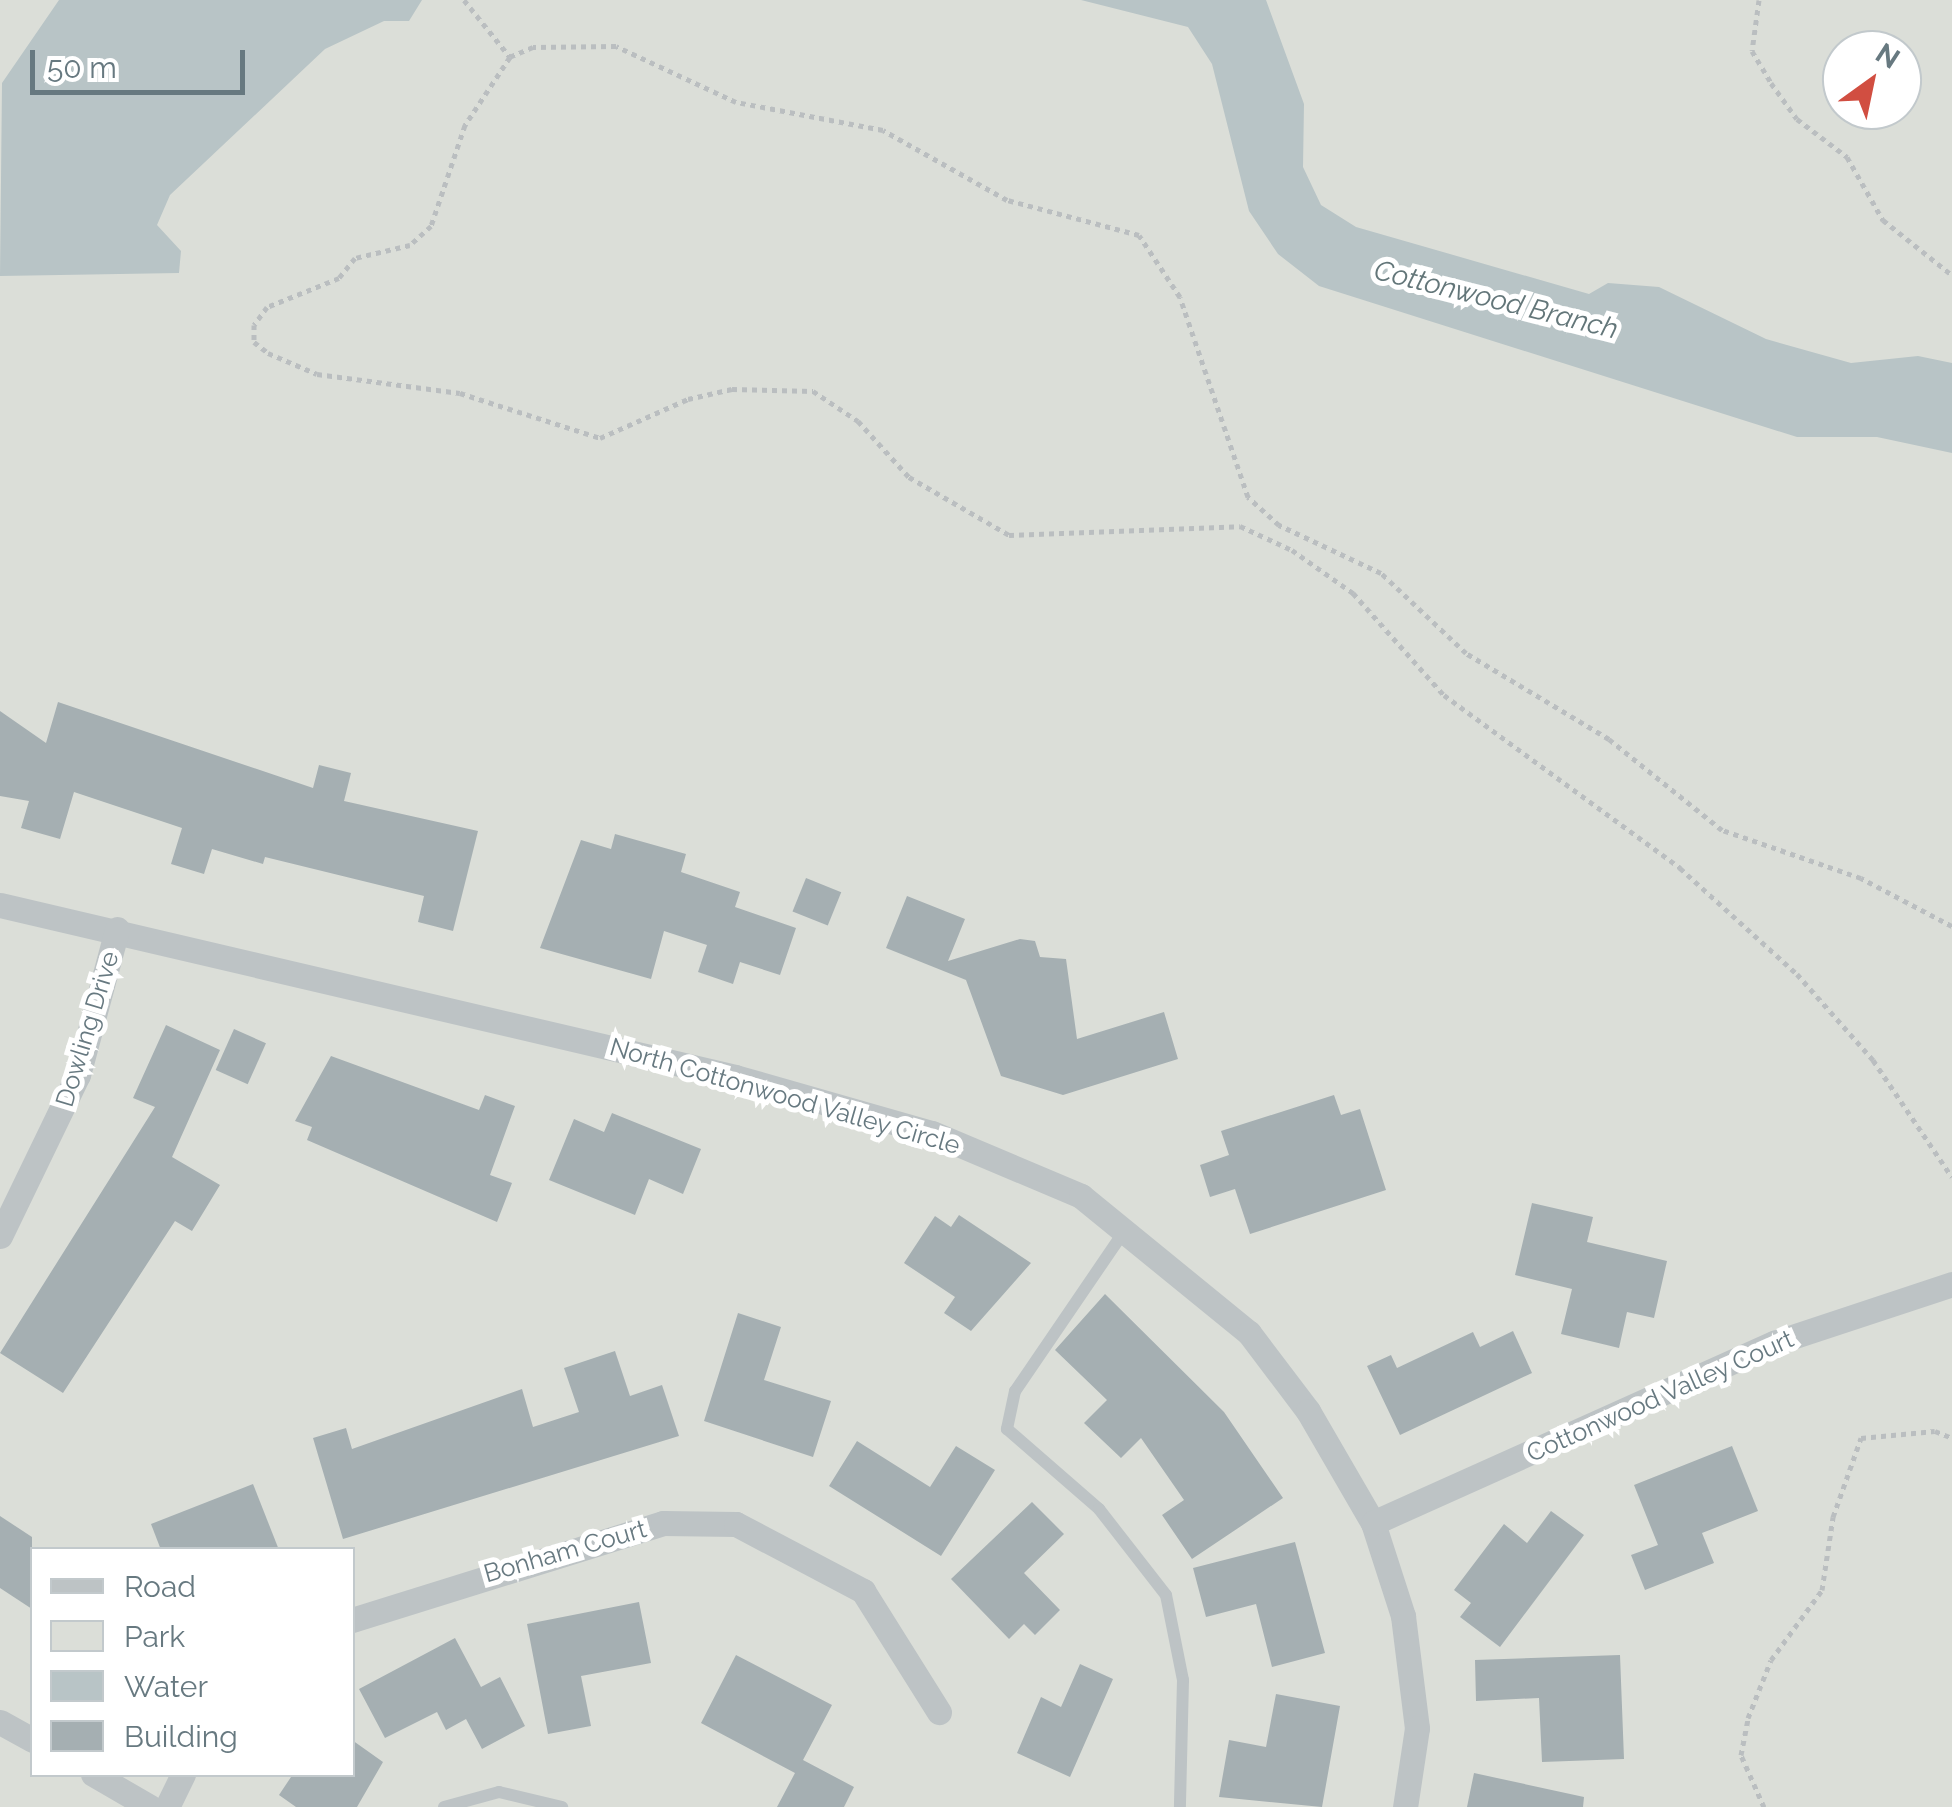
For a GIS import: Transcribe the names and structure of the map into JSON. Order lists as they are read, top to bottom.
{
  "streets": {
    "street": [
      "Dowling Drive",
      "North Cottonwood Valley Circle",
      "Cottonwood Valley Court",
      "Bonham Court"
    ]
  },
  "crossings": [
    ["Dowling Drive", "North Cottonwood Valley Circle"],
    ["North Cottonwood Valley Circle", "Cottonwood Valley Court"]
  ],
  "water": ["Cottonwood Branch"],
  "legend": [
    "Road",
    "Park",
    "Water",
    "Building"
  ],
  "scale_bar": "50 m",
  "north": "top right"
}
